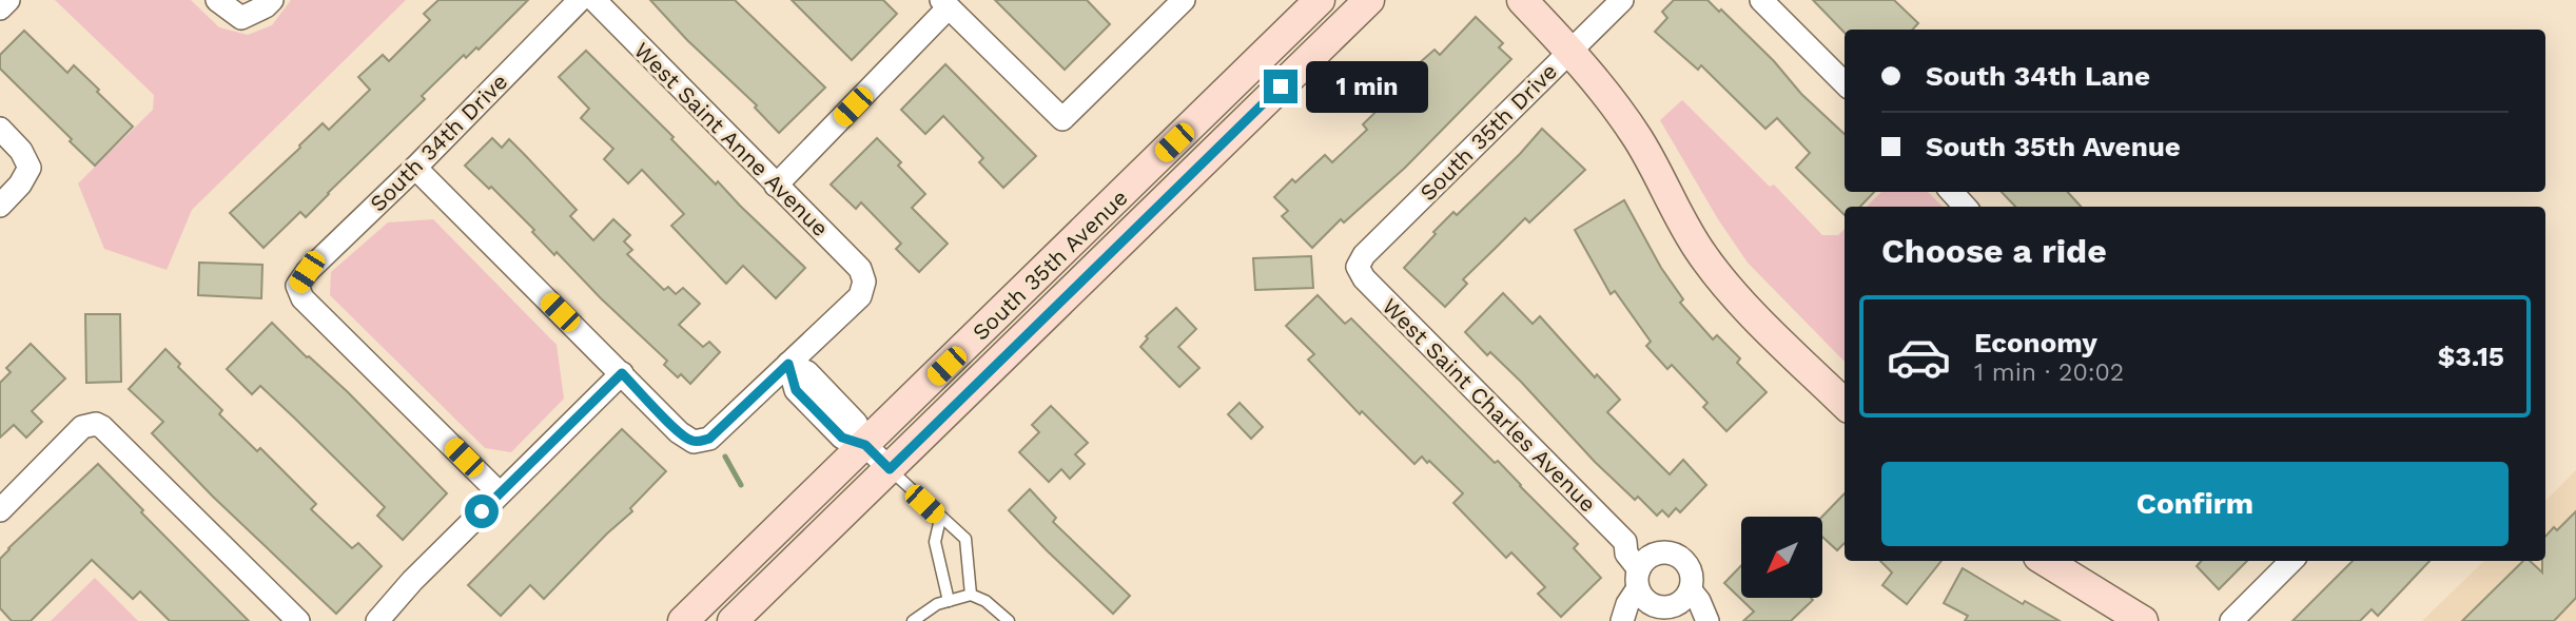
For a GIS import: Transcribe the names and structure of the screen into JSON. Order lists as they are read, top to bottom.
{
  "streets": {
    "main road": ["South 35th Avenue"],
    "street": [
      "South 35th Drive",
      "West Saint Anne Avenue",
      "South 34th Drive",
      "West Saint Charles Avenue"
    ]
  },
  "crossings": [
    ["South 35th Drive", "West Saint Charles Avenue"]
  ],
  "north": "bottom left",
  "page": {
    "banner": ["South 34th Lane", "South 35th Avenue"],
    "bubble": "1 min",
    "heading": "Choose a ride",
    "list": [
      {
        "name": "Economy",
        "note": "1 min · 20:02",
        "value": "$3.15"
      }
    ],
    "buttons": "Confirm"
  }
}
